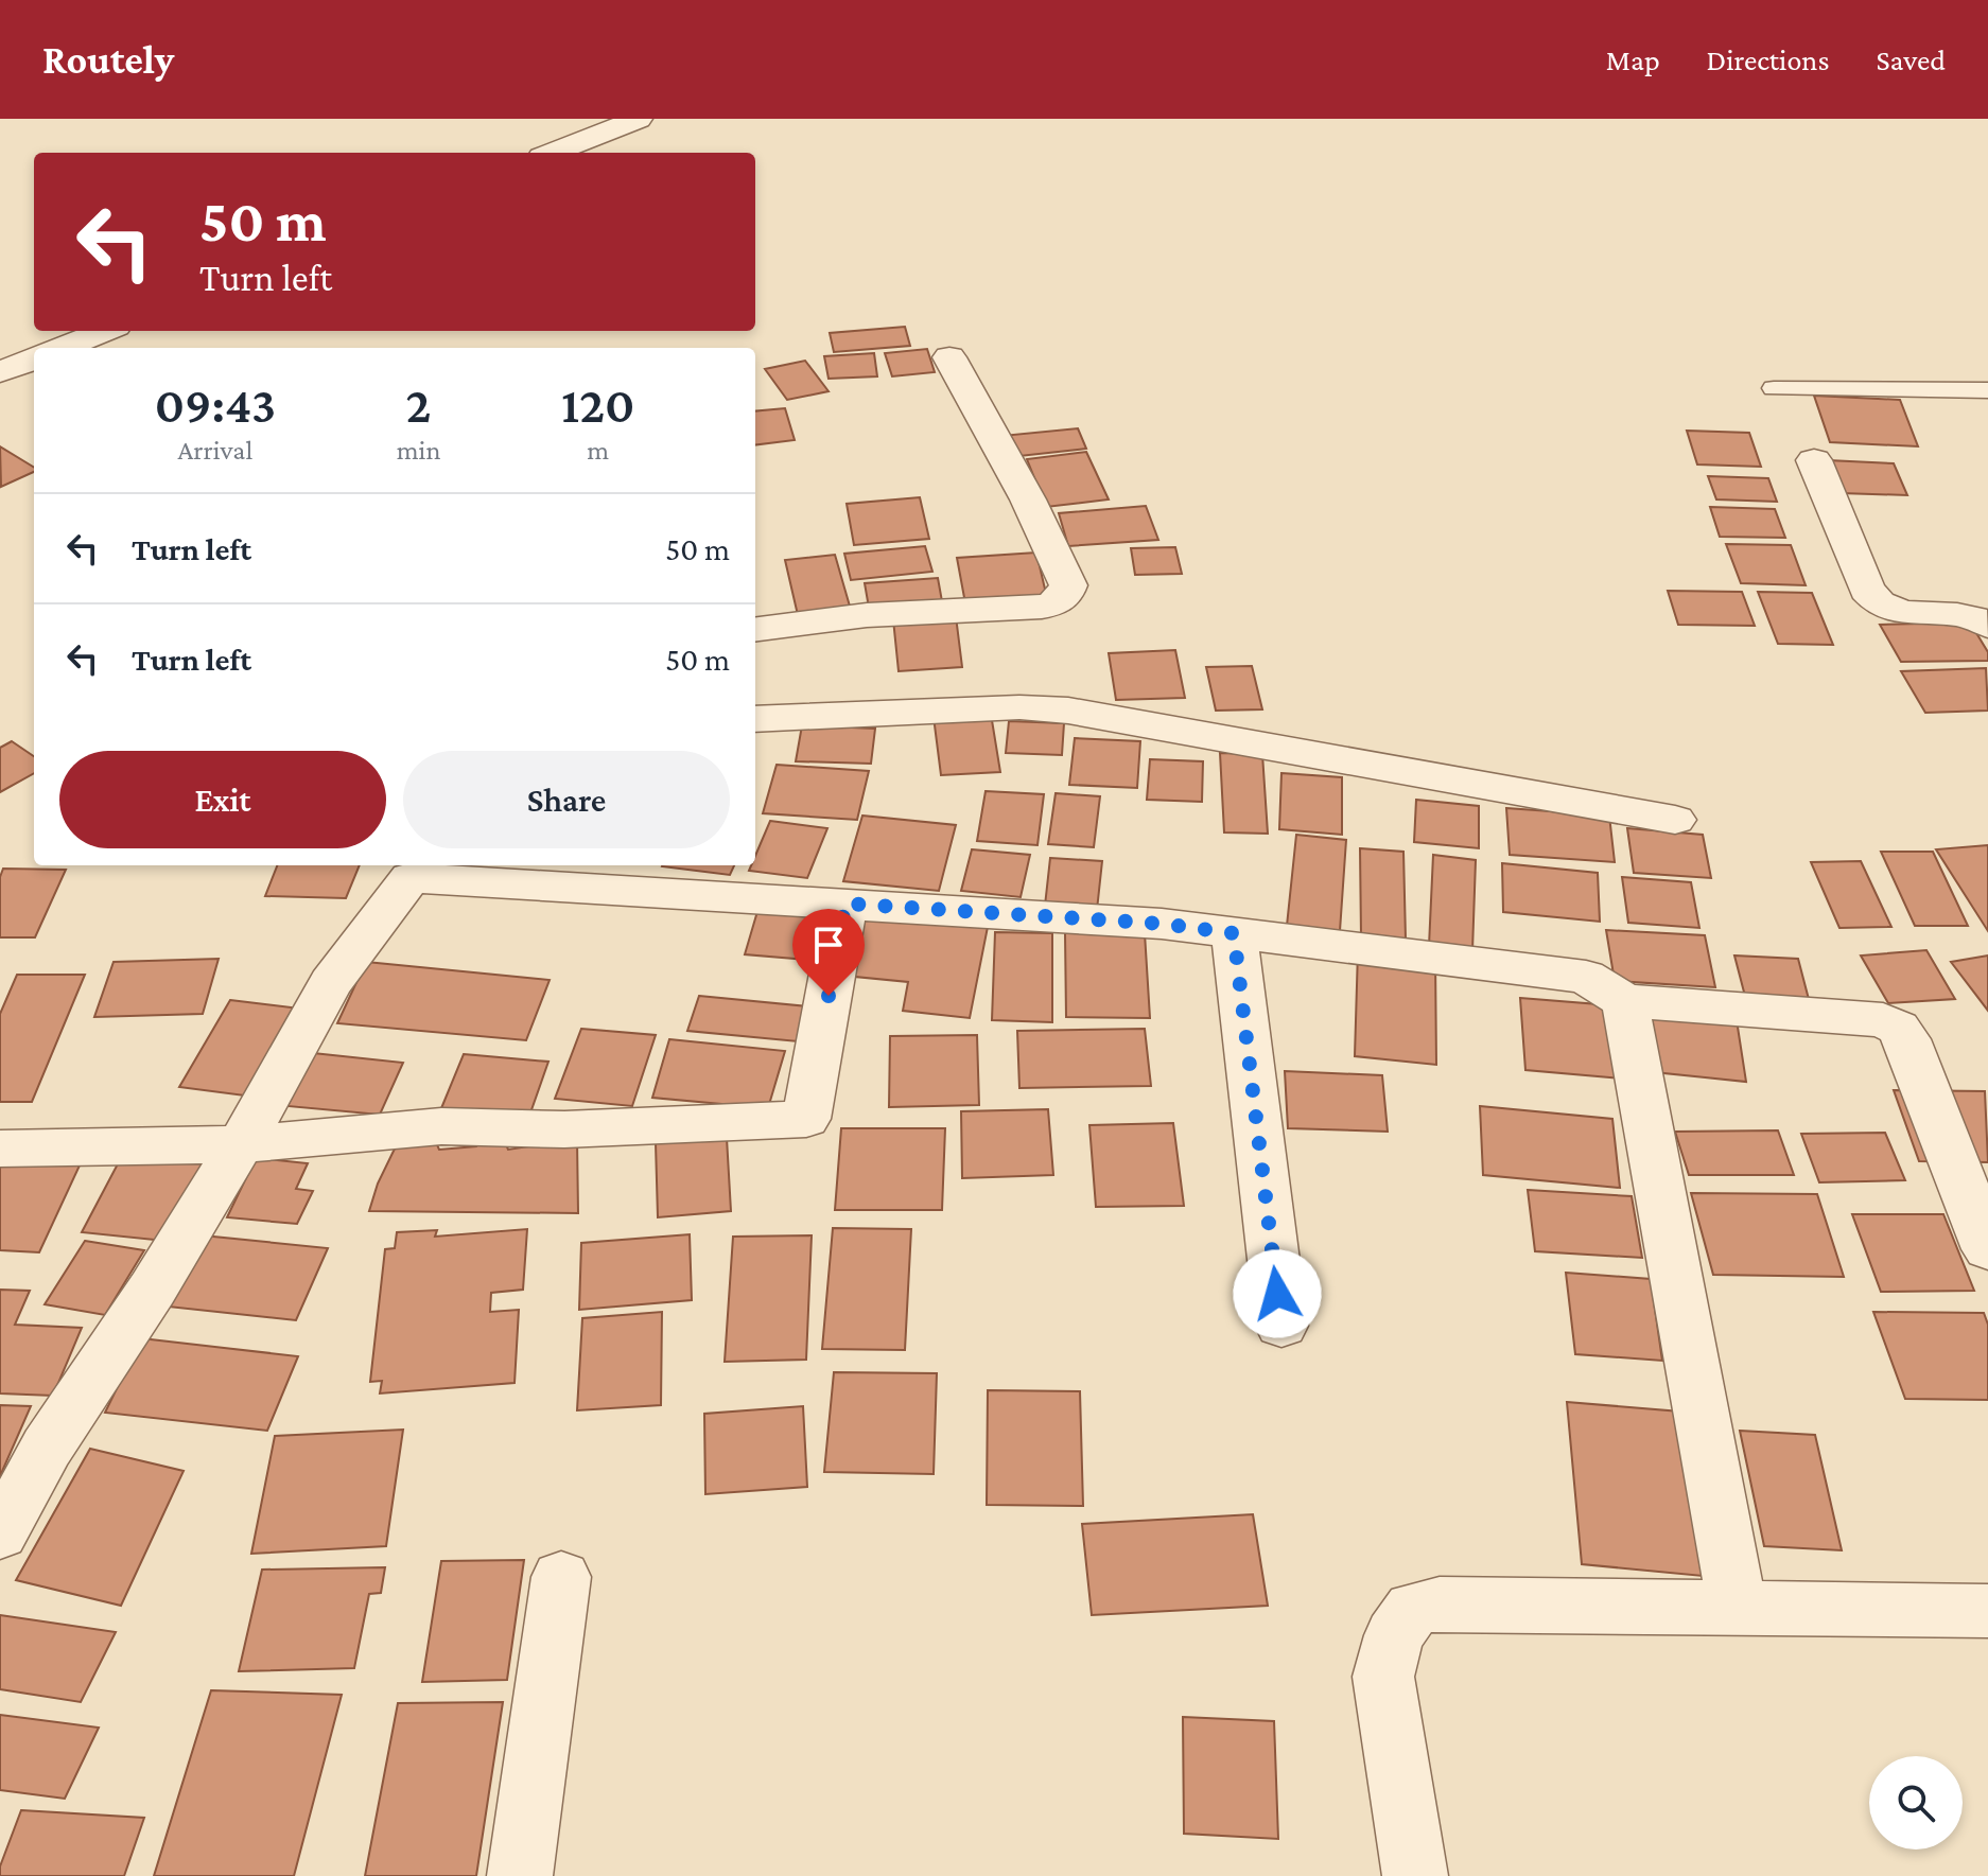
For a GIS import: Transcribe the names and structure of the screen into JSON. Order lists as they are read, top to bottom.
{
  "page": {
    "header": "Routely",
    "nav": ["Map", "Directions", "Saved"],
    "turn": ["50 m", "Turn left"],
    "eta": [
      "09:43",
      "Arrival",
      "2",
      "min",
      "120",
      "m"
    ],
    "list": [
      {
        "name": "Turn left",
        "value": "50 m"
      },
      {
        "name": "Turn left",
        "value": "50 m"
      }
    ],
    "buttons": ["Exit", "Share"]
  }
}
